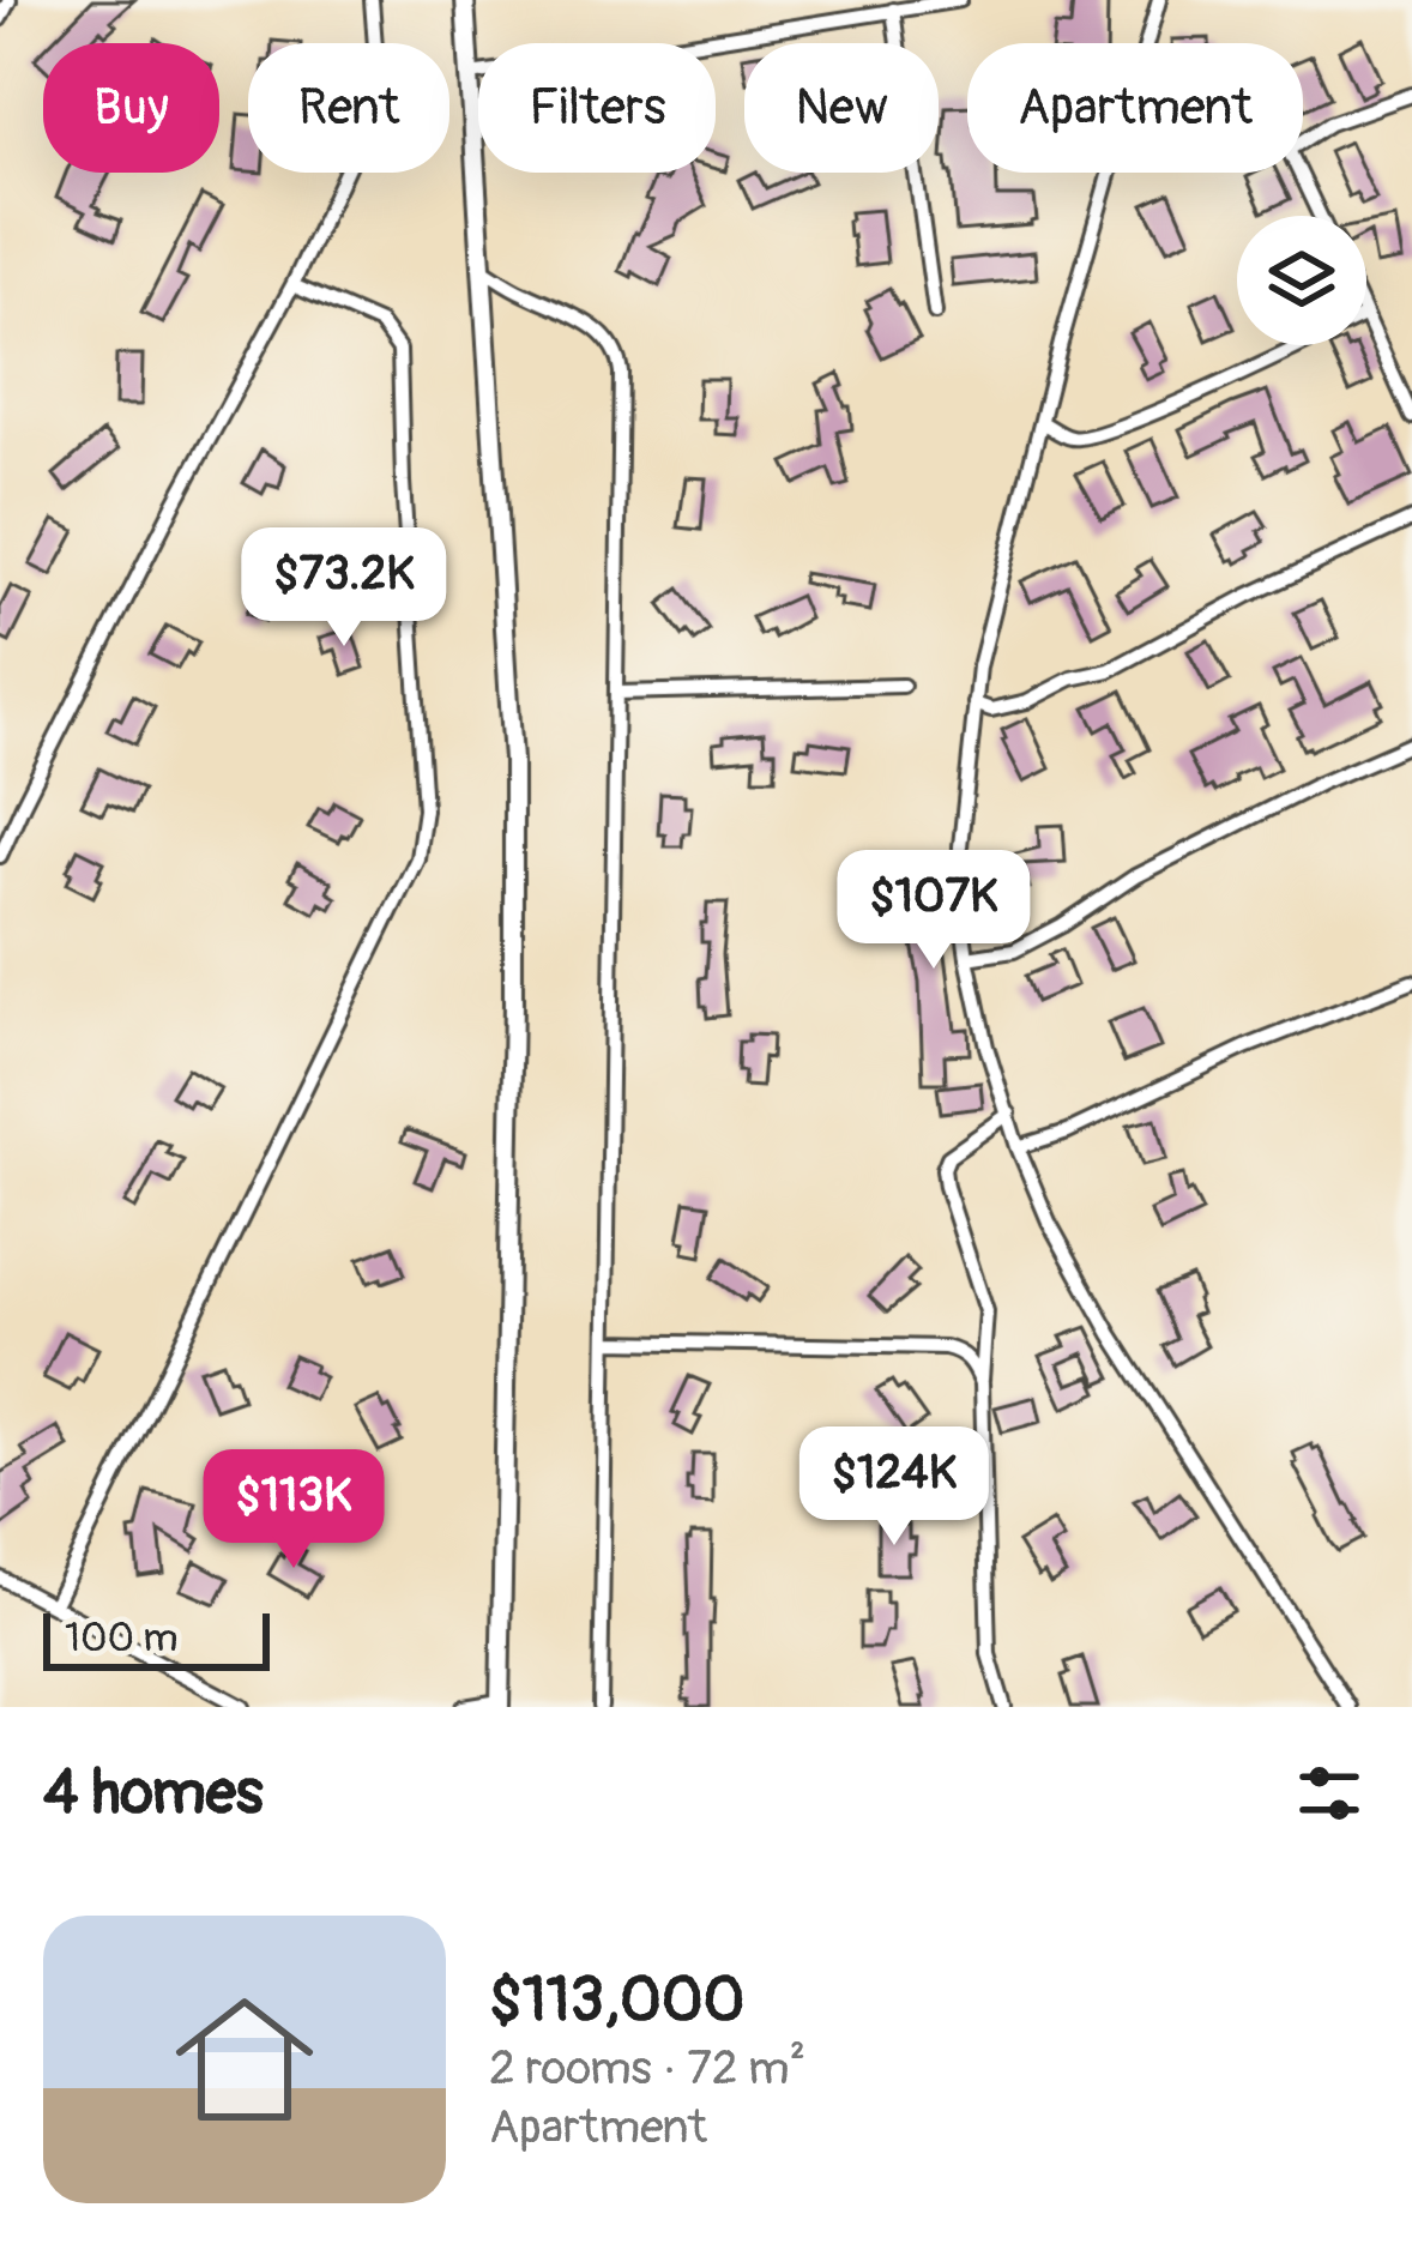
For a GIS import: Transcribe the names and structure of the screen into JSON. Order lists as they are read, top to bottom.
{
  "scale_bar": "100 m",
  "page": {
    "chip": [
      "Buy",
      "Rent",
      "Filters",
      "New",
      "Apartment"
    ],
    "price": [
      "$73.2K",
      "$107K",
      "$124K",
      "$113K"
    ],
    "scale": "100 m",
    "heading": "4 homes",
    "list": [
      {
        "name": "$113,000",
        "note": "2 rooms · 72 m² · Apartment"
      }
    ]
  }
}
